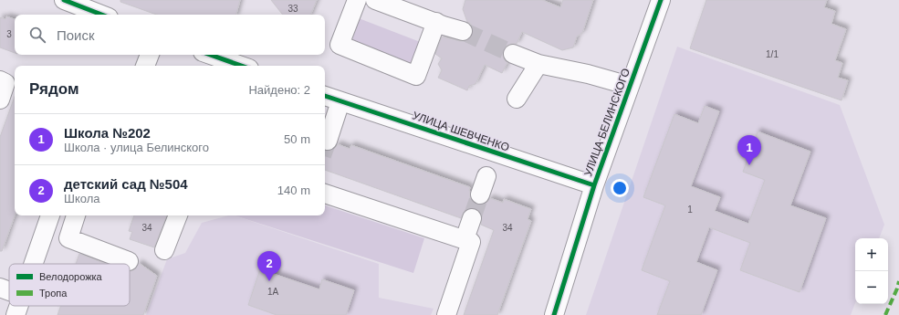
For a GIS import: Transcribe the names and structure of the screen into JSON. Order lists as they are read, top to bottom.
{
  "streets": {
    "street": ["УЛИЦА БЕЛИНСКОГО", "УЛИЦА ШЕВЧЕНКО"]
  },
  "crossings": [
    ["УЛИЦА БЕЛИНСКОГО", "УЛИЦА ШЕВЧЕНКО"]
  ],
  "house_numbers": [
    "33",
    "3",
    "1/1",
    "1",
    "34",
    "34",
    "1А"
  ],
  "legend": ["Велодорожка", "Тропа"],
  "page": {
    "search": "Поиск",
    "heading": ["Рядом", "Найдено: 2"],
    "list": [
      {
        "mark": "1",
        "name": "Школа №202",
        "note": "Школа · улица Белинского",
        "value": "50 m"
      },
      {
        "mark": "2",
        "name": "детский сад №504",
        "note": "Школа",
        "value": "140 m"
      }
    ],
    "pins": ["1", "2"],
    "map_buttons": ["+", "−"]
  }
}
